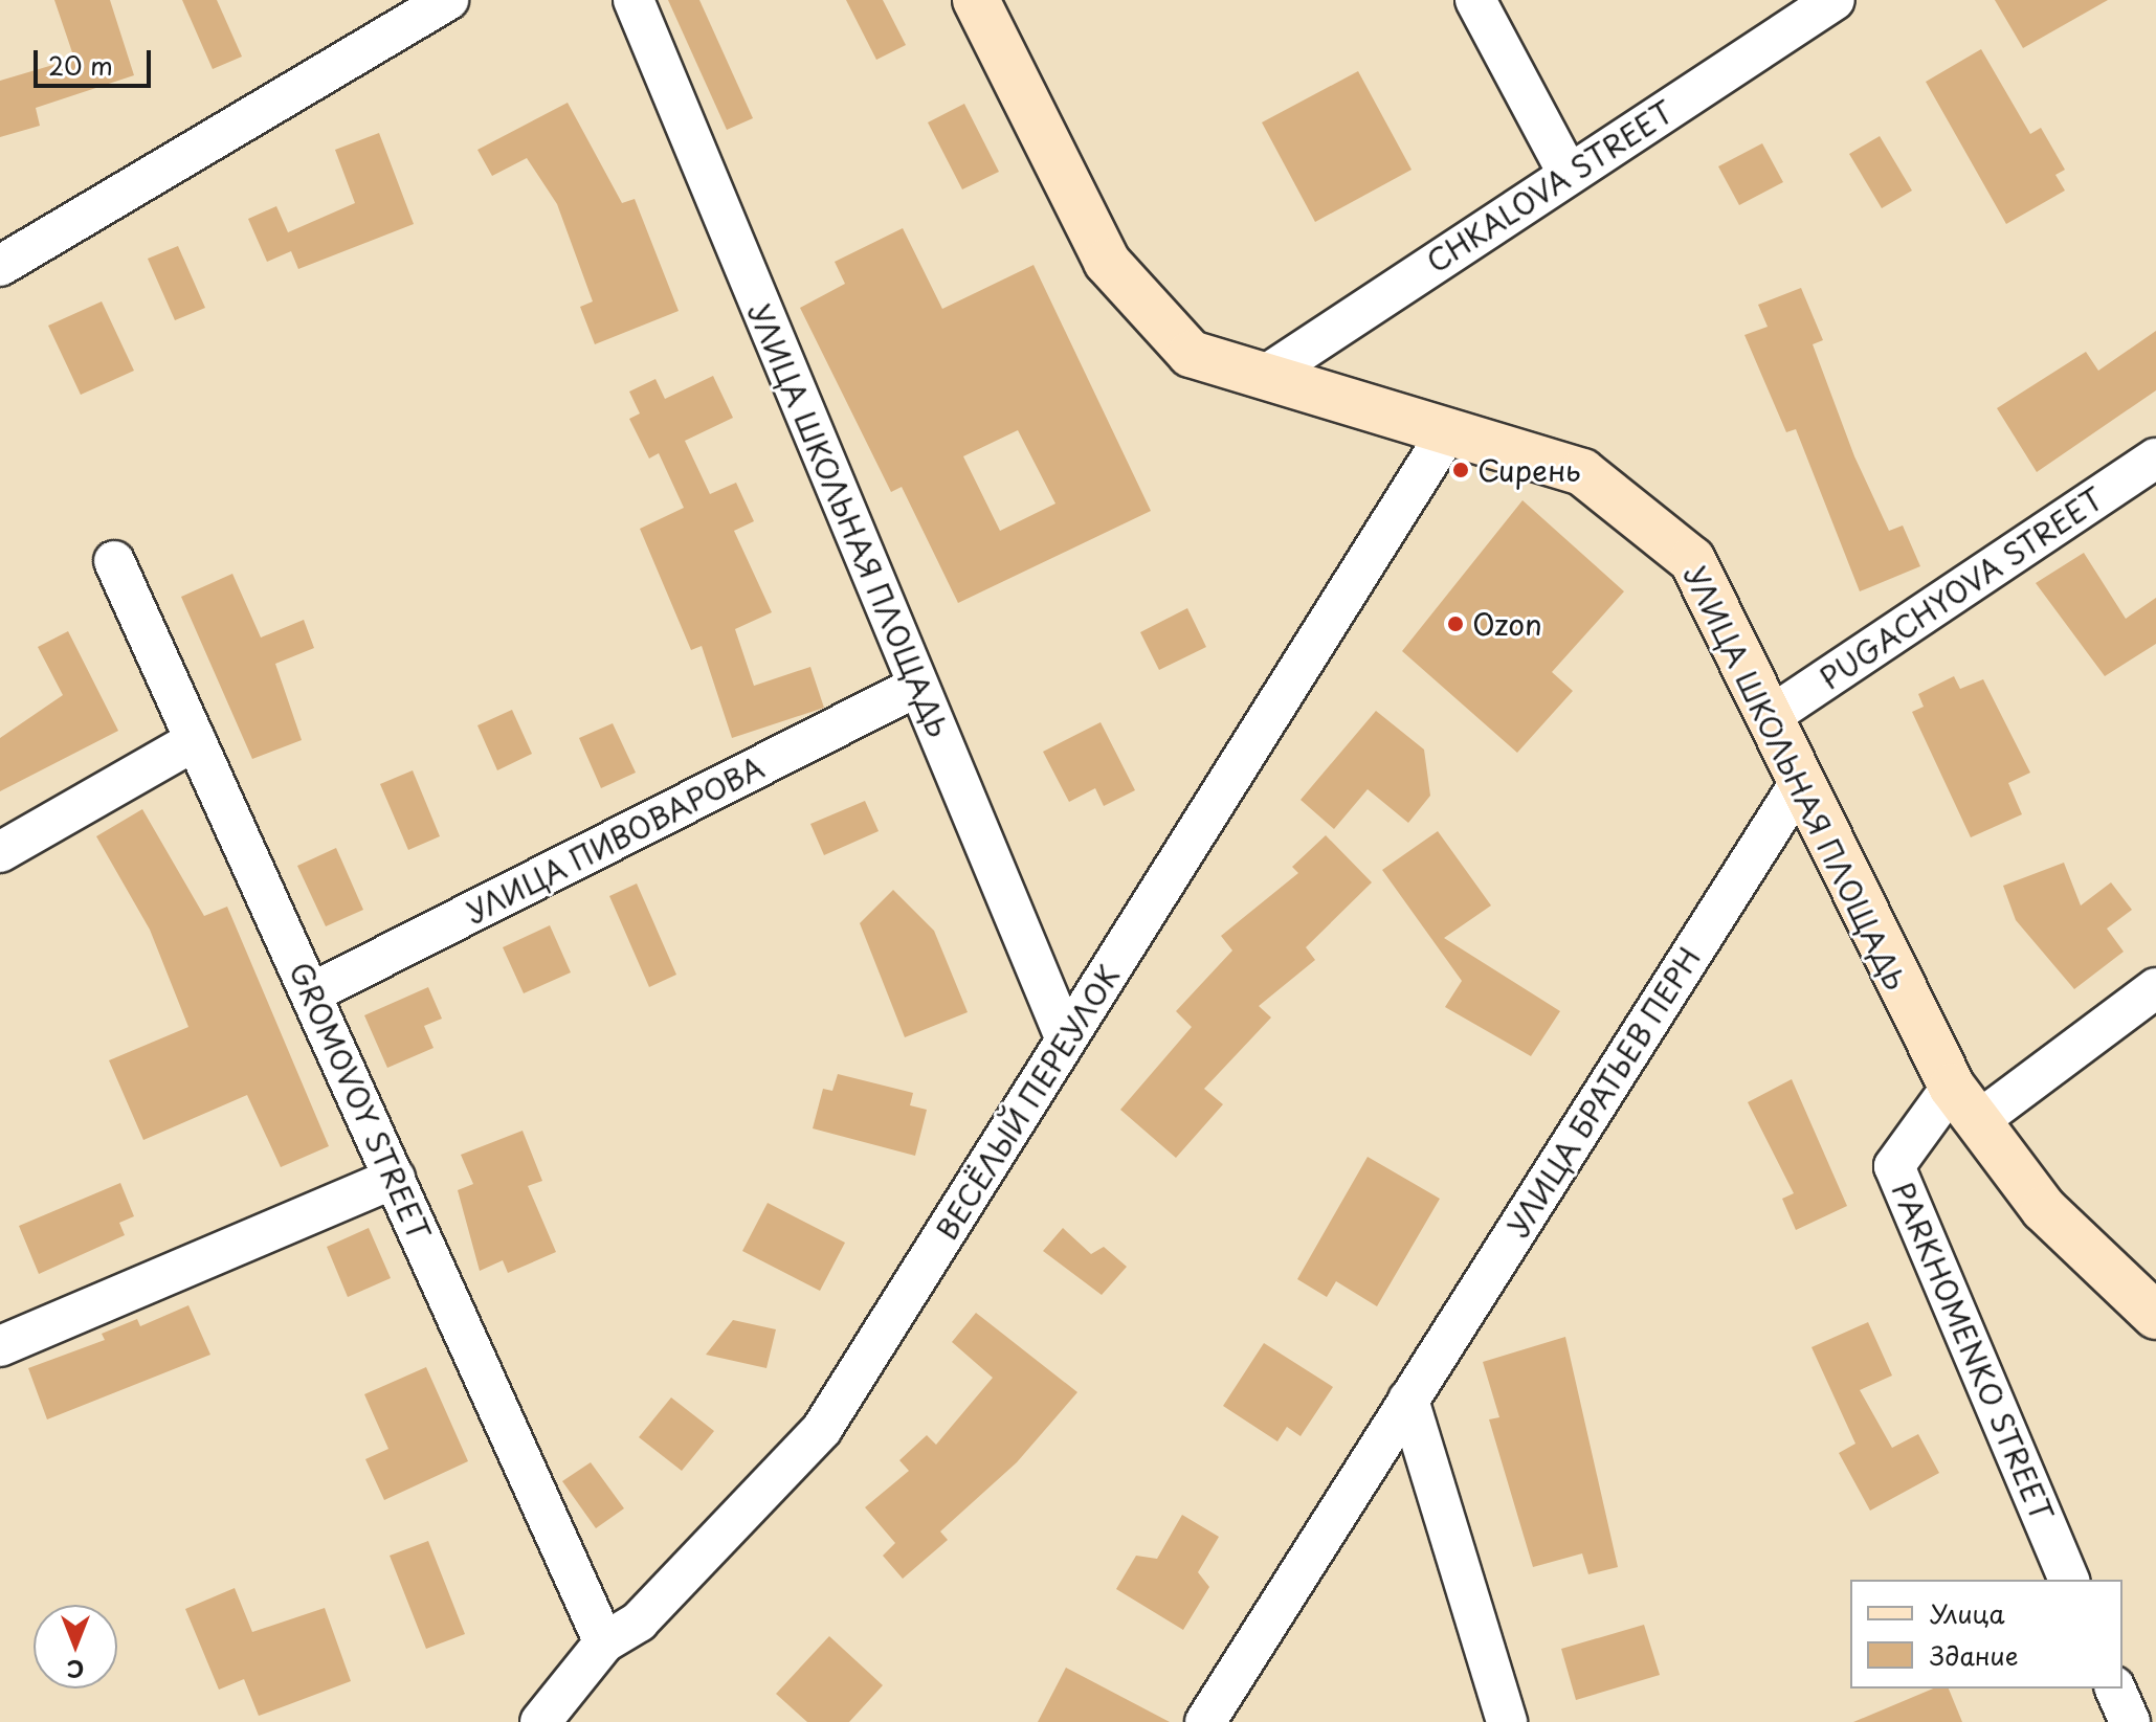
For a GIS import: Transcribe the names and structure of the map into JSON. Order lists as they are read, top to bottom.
{
  "streets": {
    "main road": ["УЛИЦА ШКОЛЬНАЯ ПЛОЩАДЬ"],
    "street": [
      "CHKALOVA STREET",
      "PUGACHYOVA STREET",
      "УЛИЦА ПИВОВАРОВА",
      "УЛИЦА БРАТЬЕВ ПЕРН",
      "GROMOVOY STREET",
      "ВЕСЁЛЫЙ ПЕРЕУЛОК",
      "PARKHOMENKO STREET"
    ]
  },
  "crossings": [
    ["CHKALOVA STREET", "УЛИЦА ШКОЛЬНАЯ ПЛОЩАДЬ"],
    ["УЛИЦА ШКОЛЬНАЯ ПЛОЩАДЬ", "PUGACHYOVA STREET"],
    ["УЛИЦА ШКОЛЬНАЯ ПЛОЩАДЬ", "УЛИЦА ПИВОВАРОВА"],
    ["УЛИЦА ШКОЛЬНАЯ ПЛОЩАДЬ", "УЛИЦА БРАТЬЕВ ПЕРН"],
    ["УЛИЦА ШКОЛЬНАЯ ПЛОЩАДЬ", "ВЕСЁЛЫЙ ПЕРЕУЛОК"],
    ["УЛИЦА ШКОЛЬНАЯ ПЛОЩАДЬ", "PARKHOMENKO STREET"],
    ["УЛИЦА ПИВОВАРОВА", "GROMOVOY STREET"],
    ["GROMOVOY STREET", "ВЕСЁЛЫЙ ПЕРЕУЛОК"]
  ],
  "places": ["Сирень", "Ozon"],
  "legend": ["Улица", "Здание"],
  "scale_bar": "20 m",
  "north": "bottom"
}
